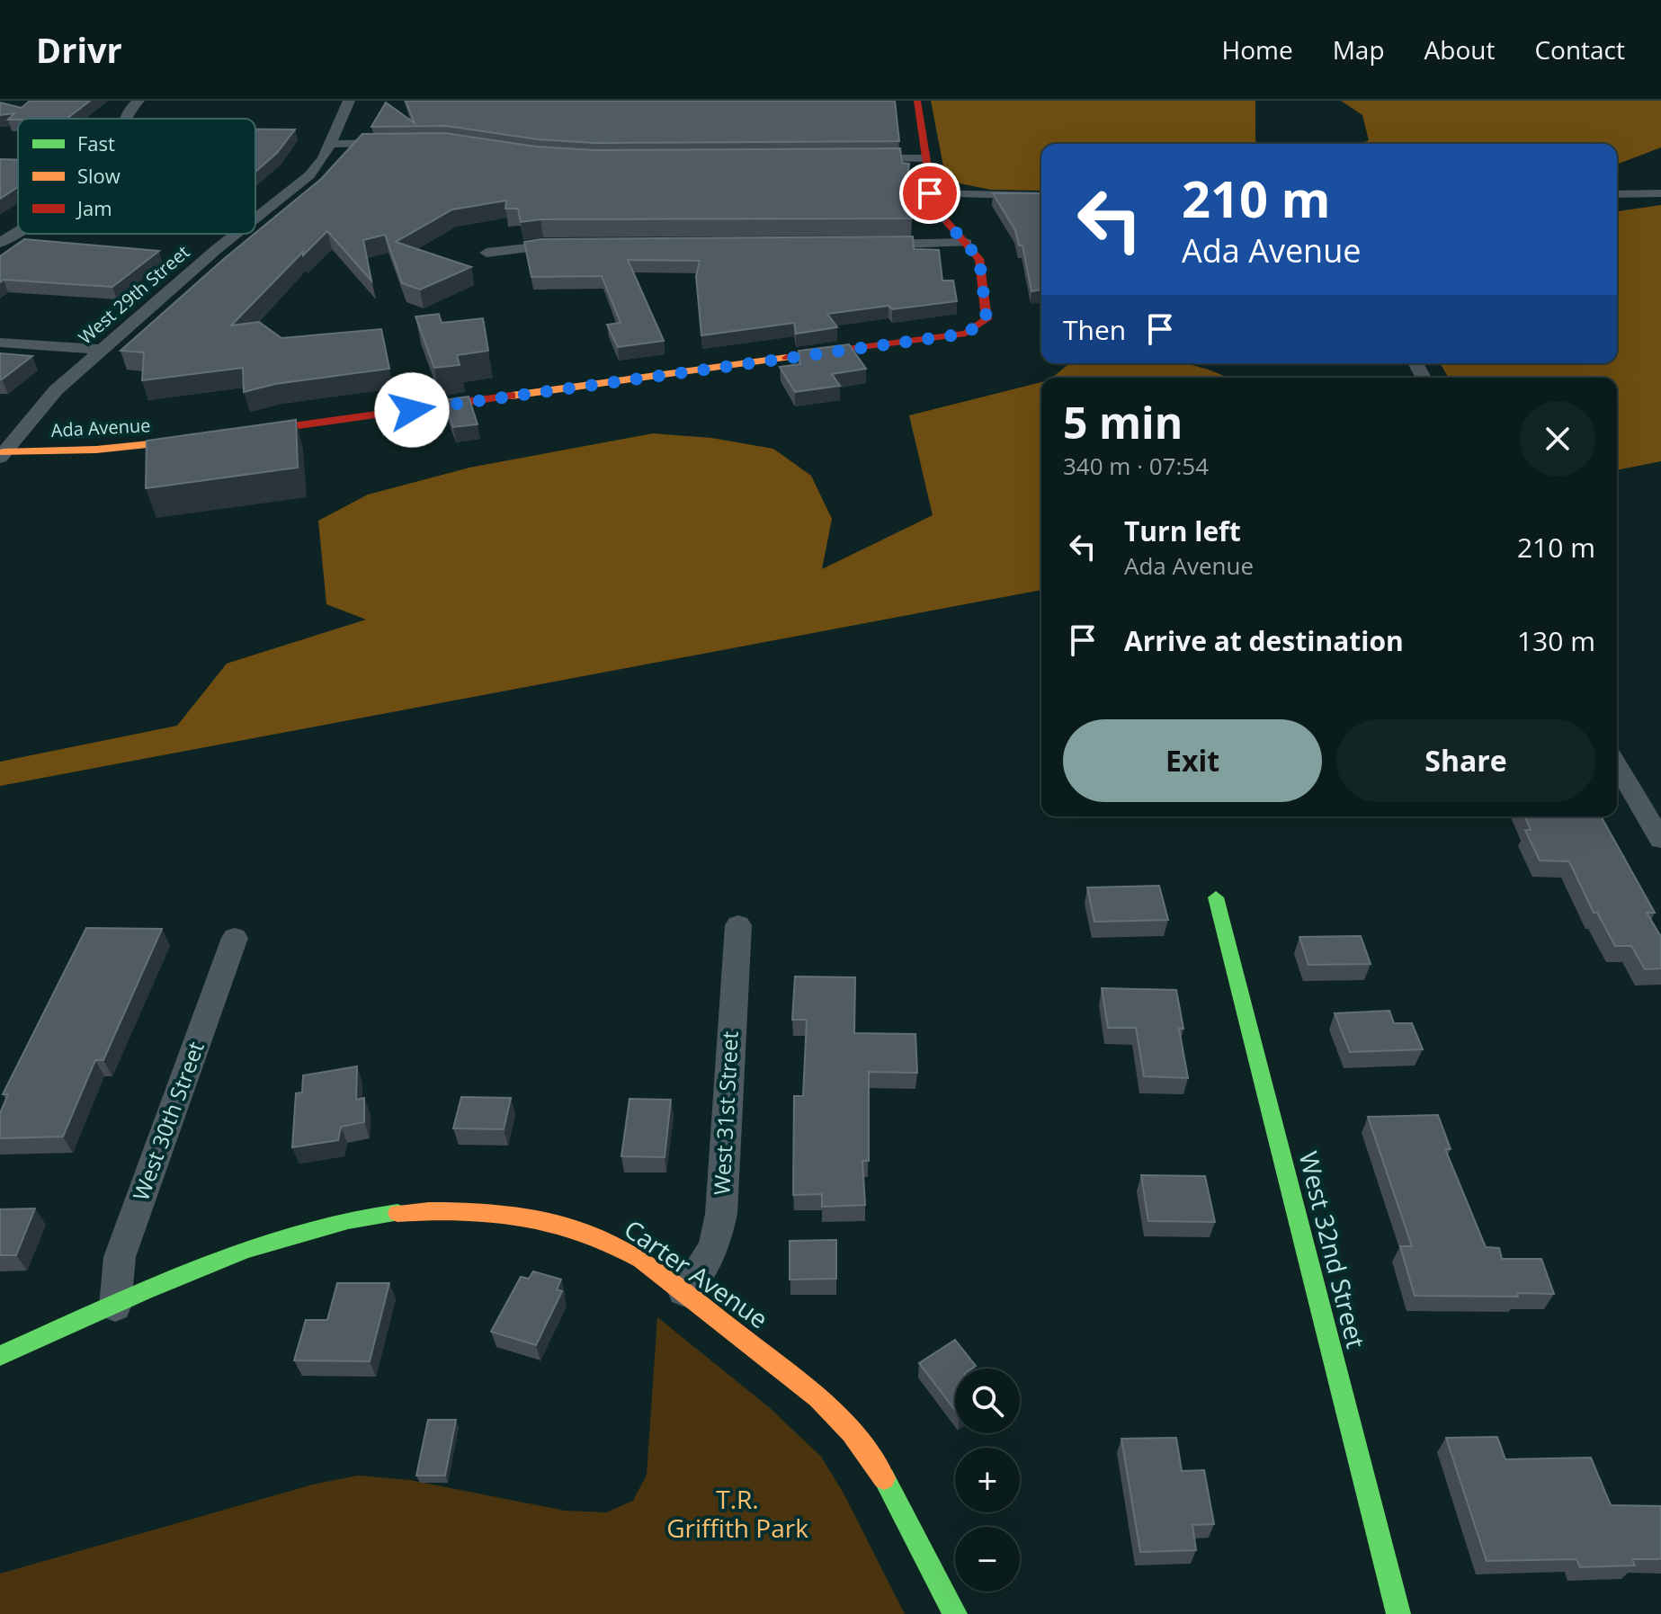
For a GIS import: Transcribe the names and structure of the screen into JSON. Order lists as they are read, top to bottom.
{
  "streets": {
    "street": [
      "West 29th Street",
      "Ada Avenue",
      "West 31st Street",
      "West 30th Street",
      "West 32nd Street",
      "Carter Avenue"
    ]
  },
  "crossings": [
    ["West 29th Street", "Ada Avenue"],
    ["West 31st Street", "Carter Avenue"],
    ["West 30th Street", "Carter Avenue"]
  ],
  "parks": ["T.R. Griffith Park"],
  "legend": ["Fast", "Slow", "Jam"],
  "page": {
    "header": "Drivr",
    "nav": [
      "Home",
      "Map",
      "About",
      "Contact"
    ],
    "turn": ["210 m", "Ada Avenue"],
    "then": "Then",
    "heading": ["5 min", "340 m · 07:54"],
    "list": [
      {
        "name": "Turn left",
        "note": "Ada Avenue",
        "value": "210 m"
      },
      {
        "name": "Arrive at destination",
        "value": "130 m"
      }
    ],
    "buttons": ["Exit", "Share"],
    "map_buttons": ["+", "−"]
  }
}
